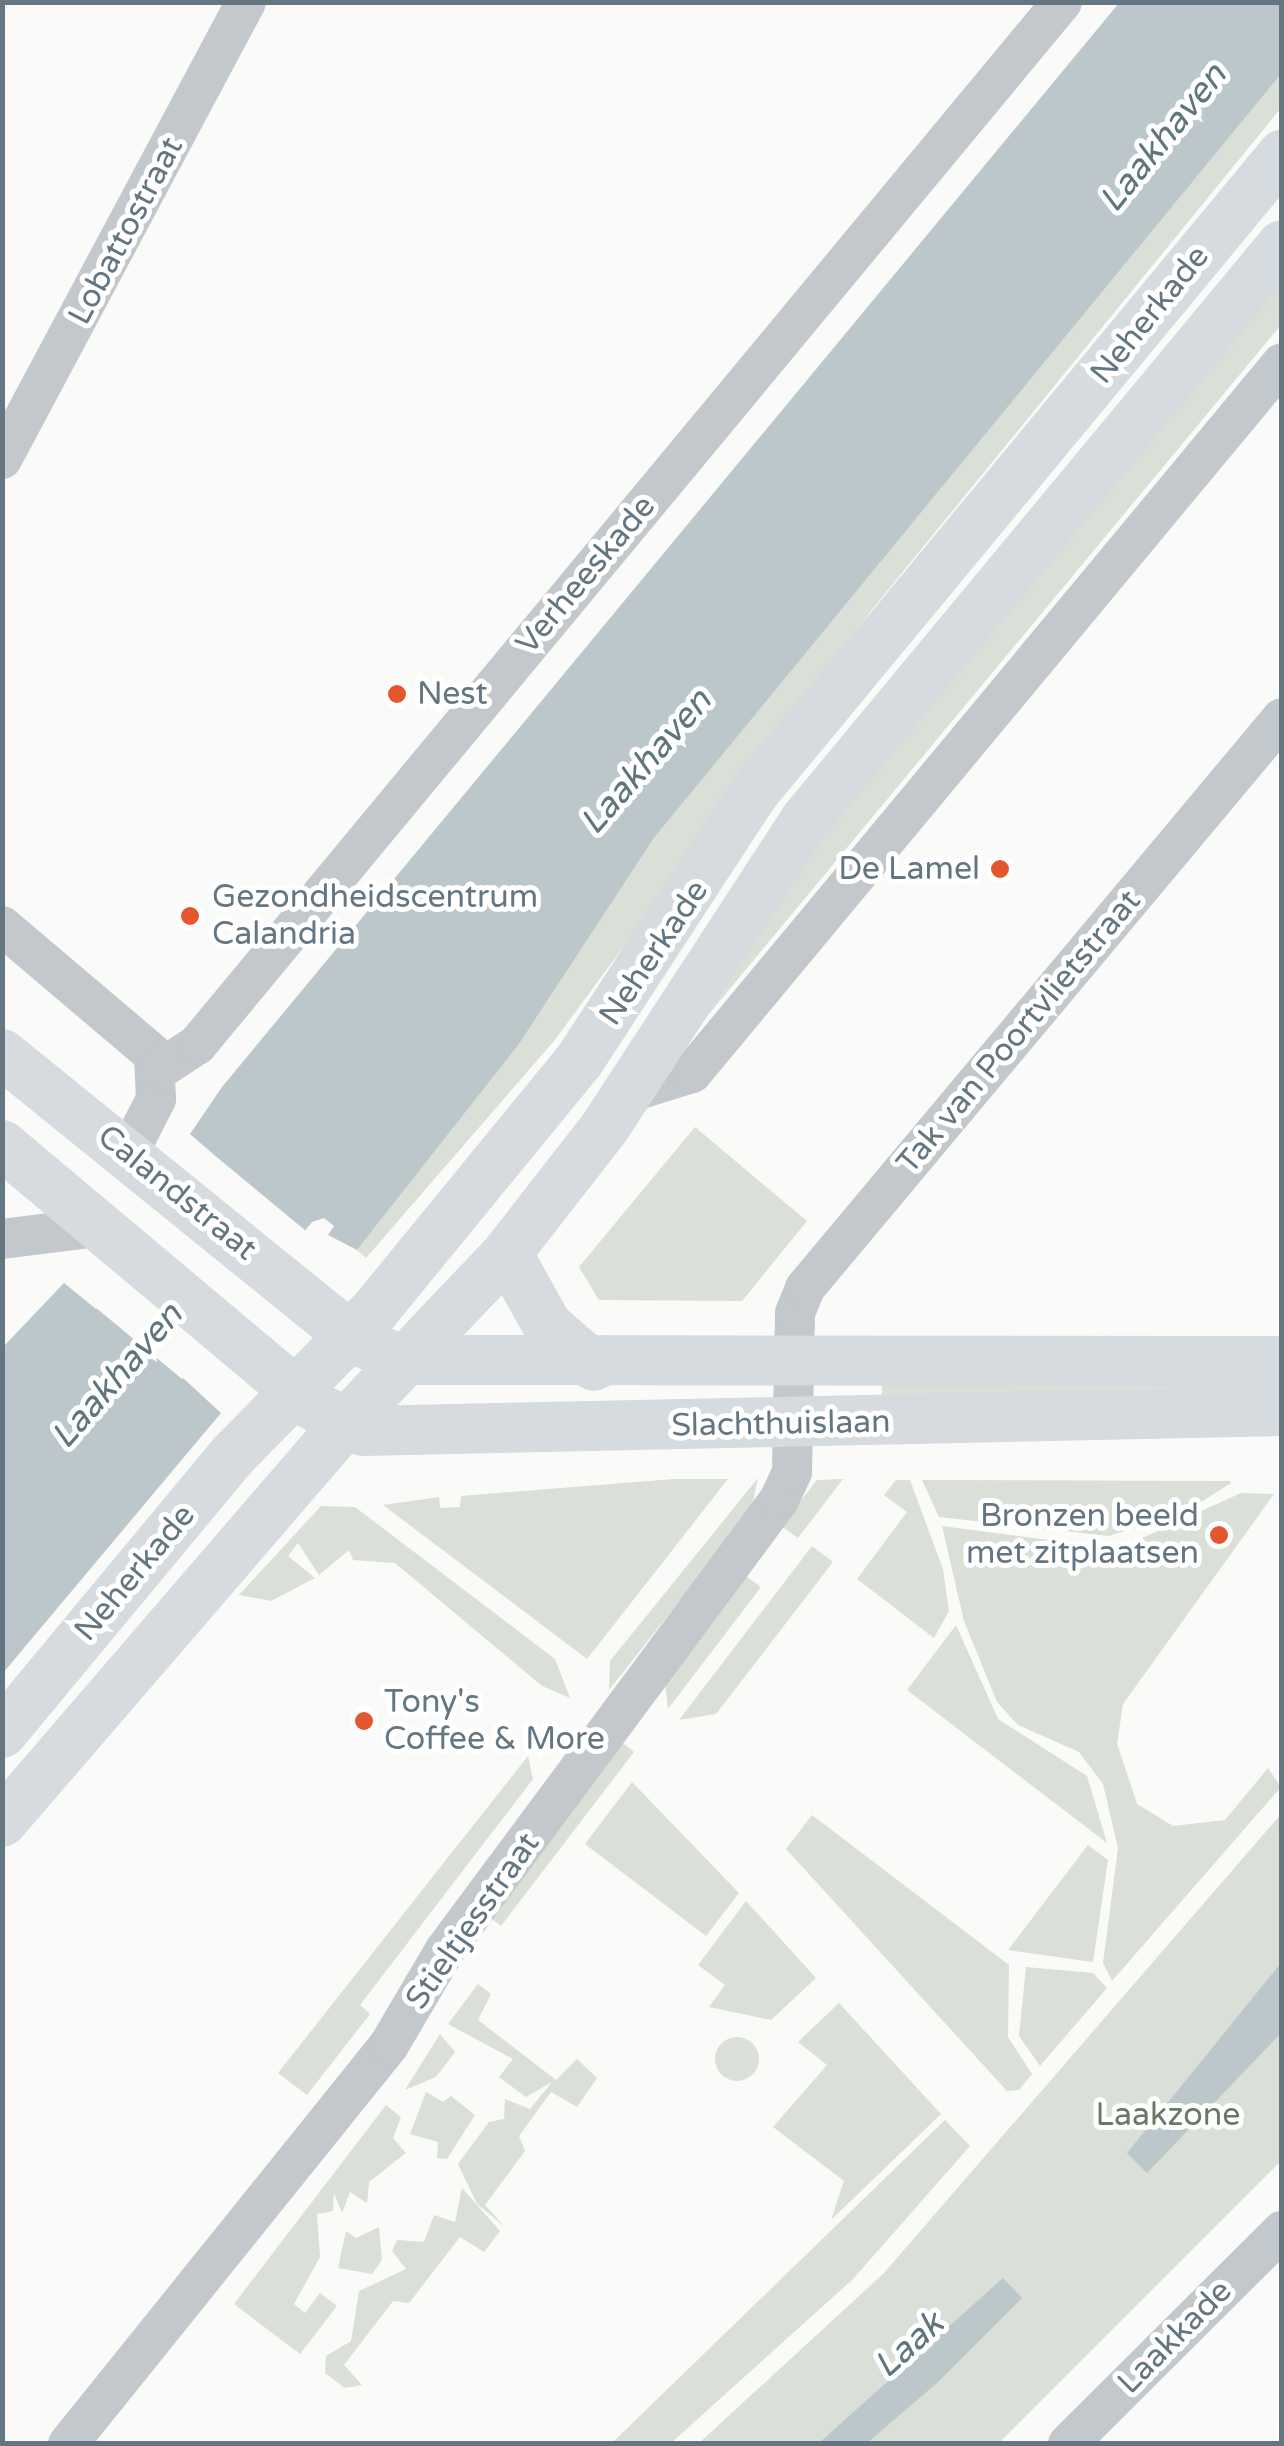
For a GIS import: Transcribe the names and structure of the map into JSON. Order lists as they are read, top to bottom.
{
  "streets": {
    "main road": ["Neherkade", "Calandstraat", "Slachthuislaan"],
    "street": [
      "Lobattostraat",
      "Verheeskade",
      "Tak van Poortvlietstraat",
      "Stieltjesstraat",
      "Laakkade"
    ]
  },
  "crossings": [
    ["Neherkade", "Calandstraat"],
    ["Neherkade", "Slachthuislaan"],
    ["Tak van Poortvlietstraat", "Slachthuislaan"],
    ["Tak van Poortvlietstraat", "Stieltjesstraat"],
    ["Calandstraat", "Slachthuislaan"],
    ["Slachthuislaan", "Stieltjesstraat"]
  ],
  "water": ["Laakhaven", "Laak"],
  "parks": ["Laakzone"],
  "places": [
    "Nest",
    "De Lamel",
    "Gezondheidscentrum Calandria",
    "Bronzen beeld met zitplaatsen",
    "Tony's Coffee & More"
  ]
}
